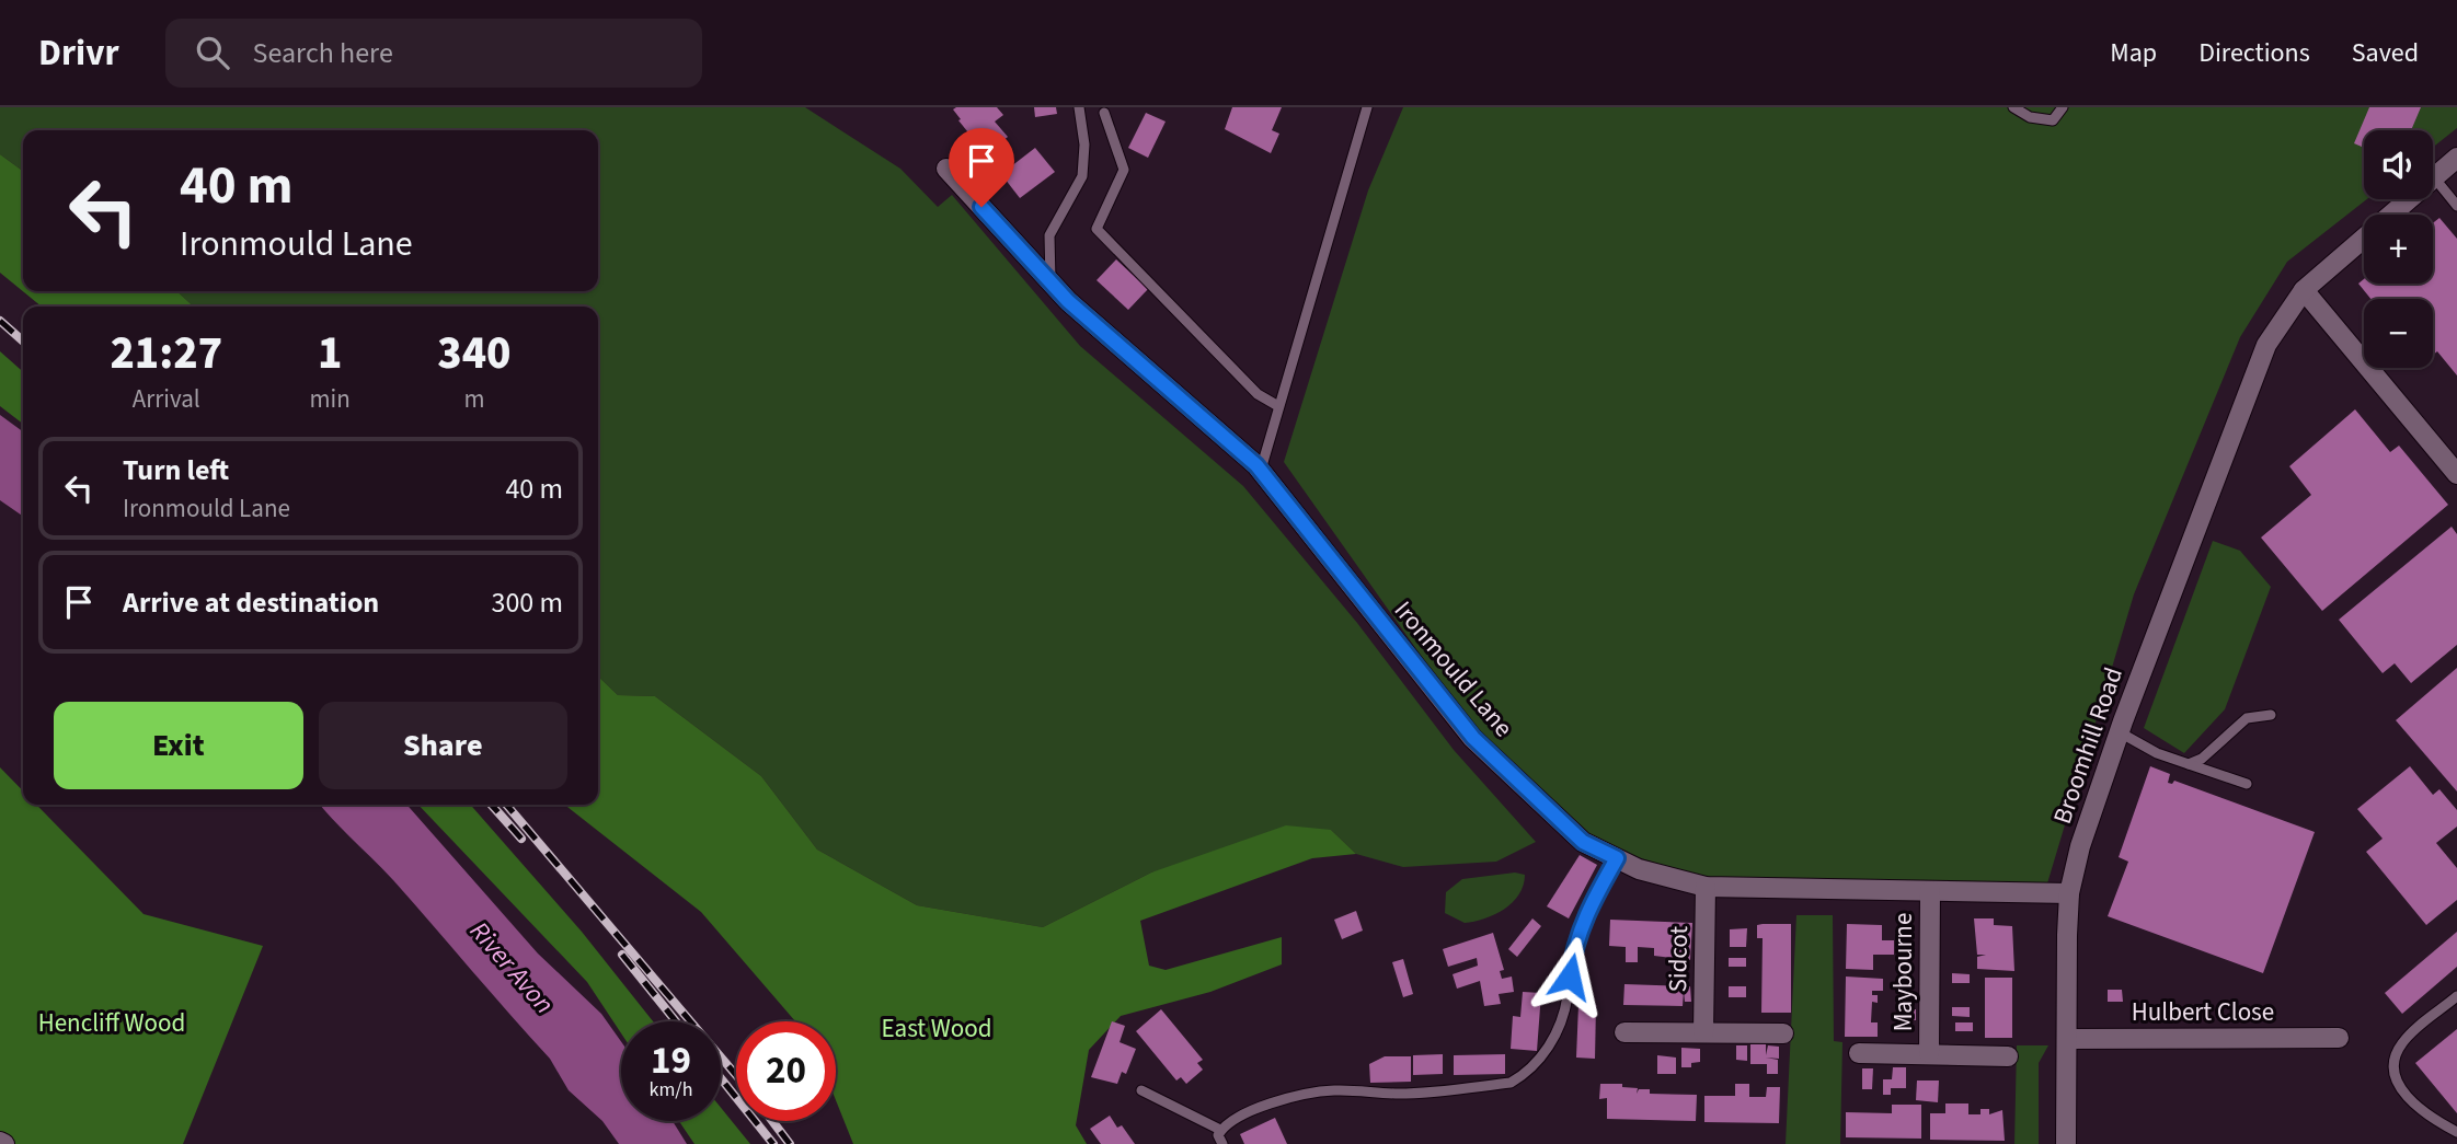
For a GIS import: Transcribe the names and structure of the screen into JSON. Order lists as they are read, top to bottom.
{
  "streets": {
    "street": [
      "Ironmould Lane",
      "Broomhill Road",
      "Sidcot",
      "Maybourne",
      "Hulbert Close"
    ]
  },
  "crossings": [
    ["Ironmould Lane", "Broomhill Road"],
    ["Ironmould Lane", "Sidcot"],
    ["Ironmould Lane", "Maybourne"],
    ["Broomhill Road", "Hulbert Close"]
  ],
  "water": ["River Avon"],
  "parks": ["Hencliff Wood", "East Wood"],
  "page": {
    "header": "Drivr",
    "search": "Search here",
    "nav": ["Map", "Directions", "Saved"],
    "map_buttons": ["+", "−"],
    "turn": ["40 m", "Ironmould Lane"],
    "eta": [
      "21:27",
      "Arrival",
      "1",
      "min",
      "340",
      "m"
    ],
    "list": [
      {
        "name": "Turn left",
        "note": "Ironmould Lane",
        "value": "40 m"
      },
      {
        "name": "Arrive at destination",
        "value": "300 m"
      }
    ],
    "buttons": ["Exit", "Share"],
    "speed": "19 km/h",
    "limit": "20"
  }
}
